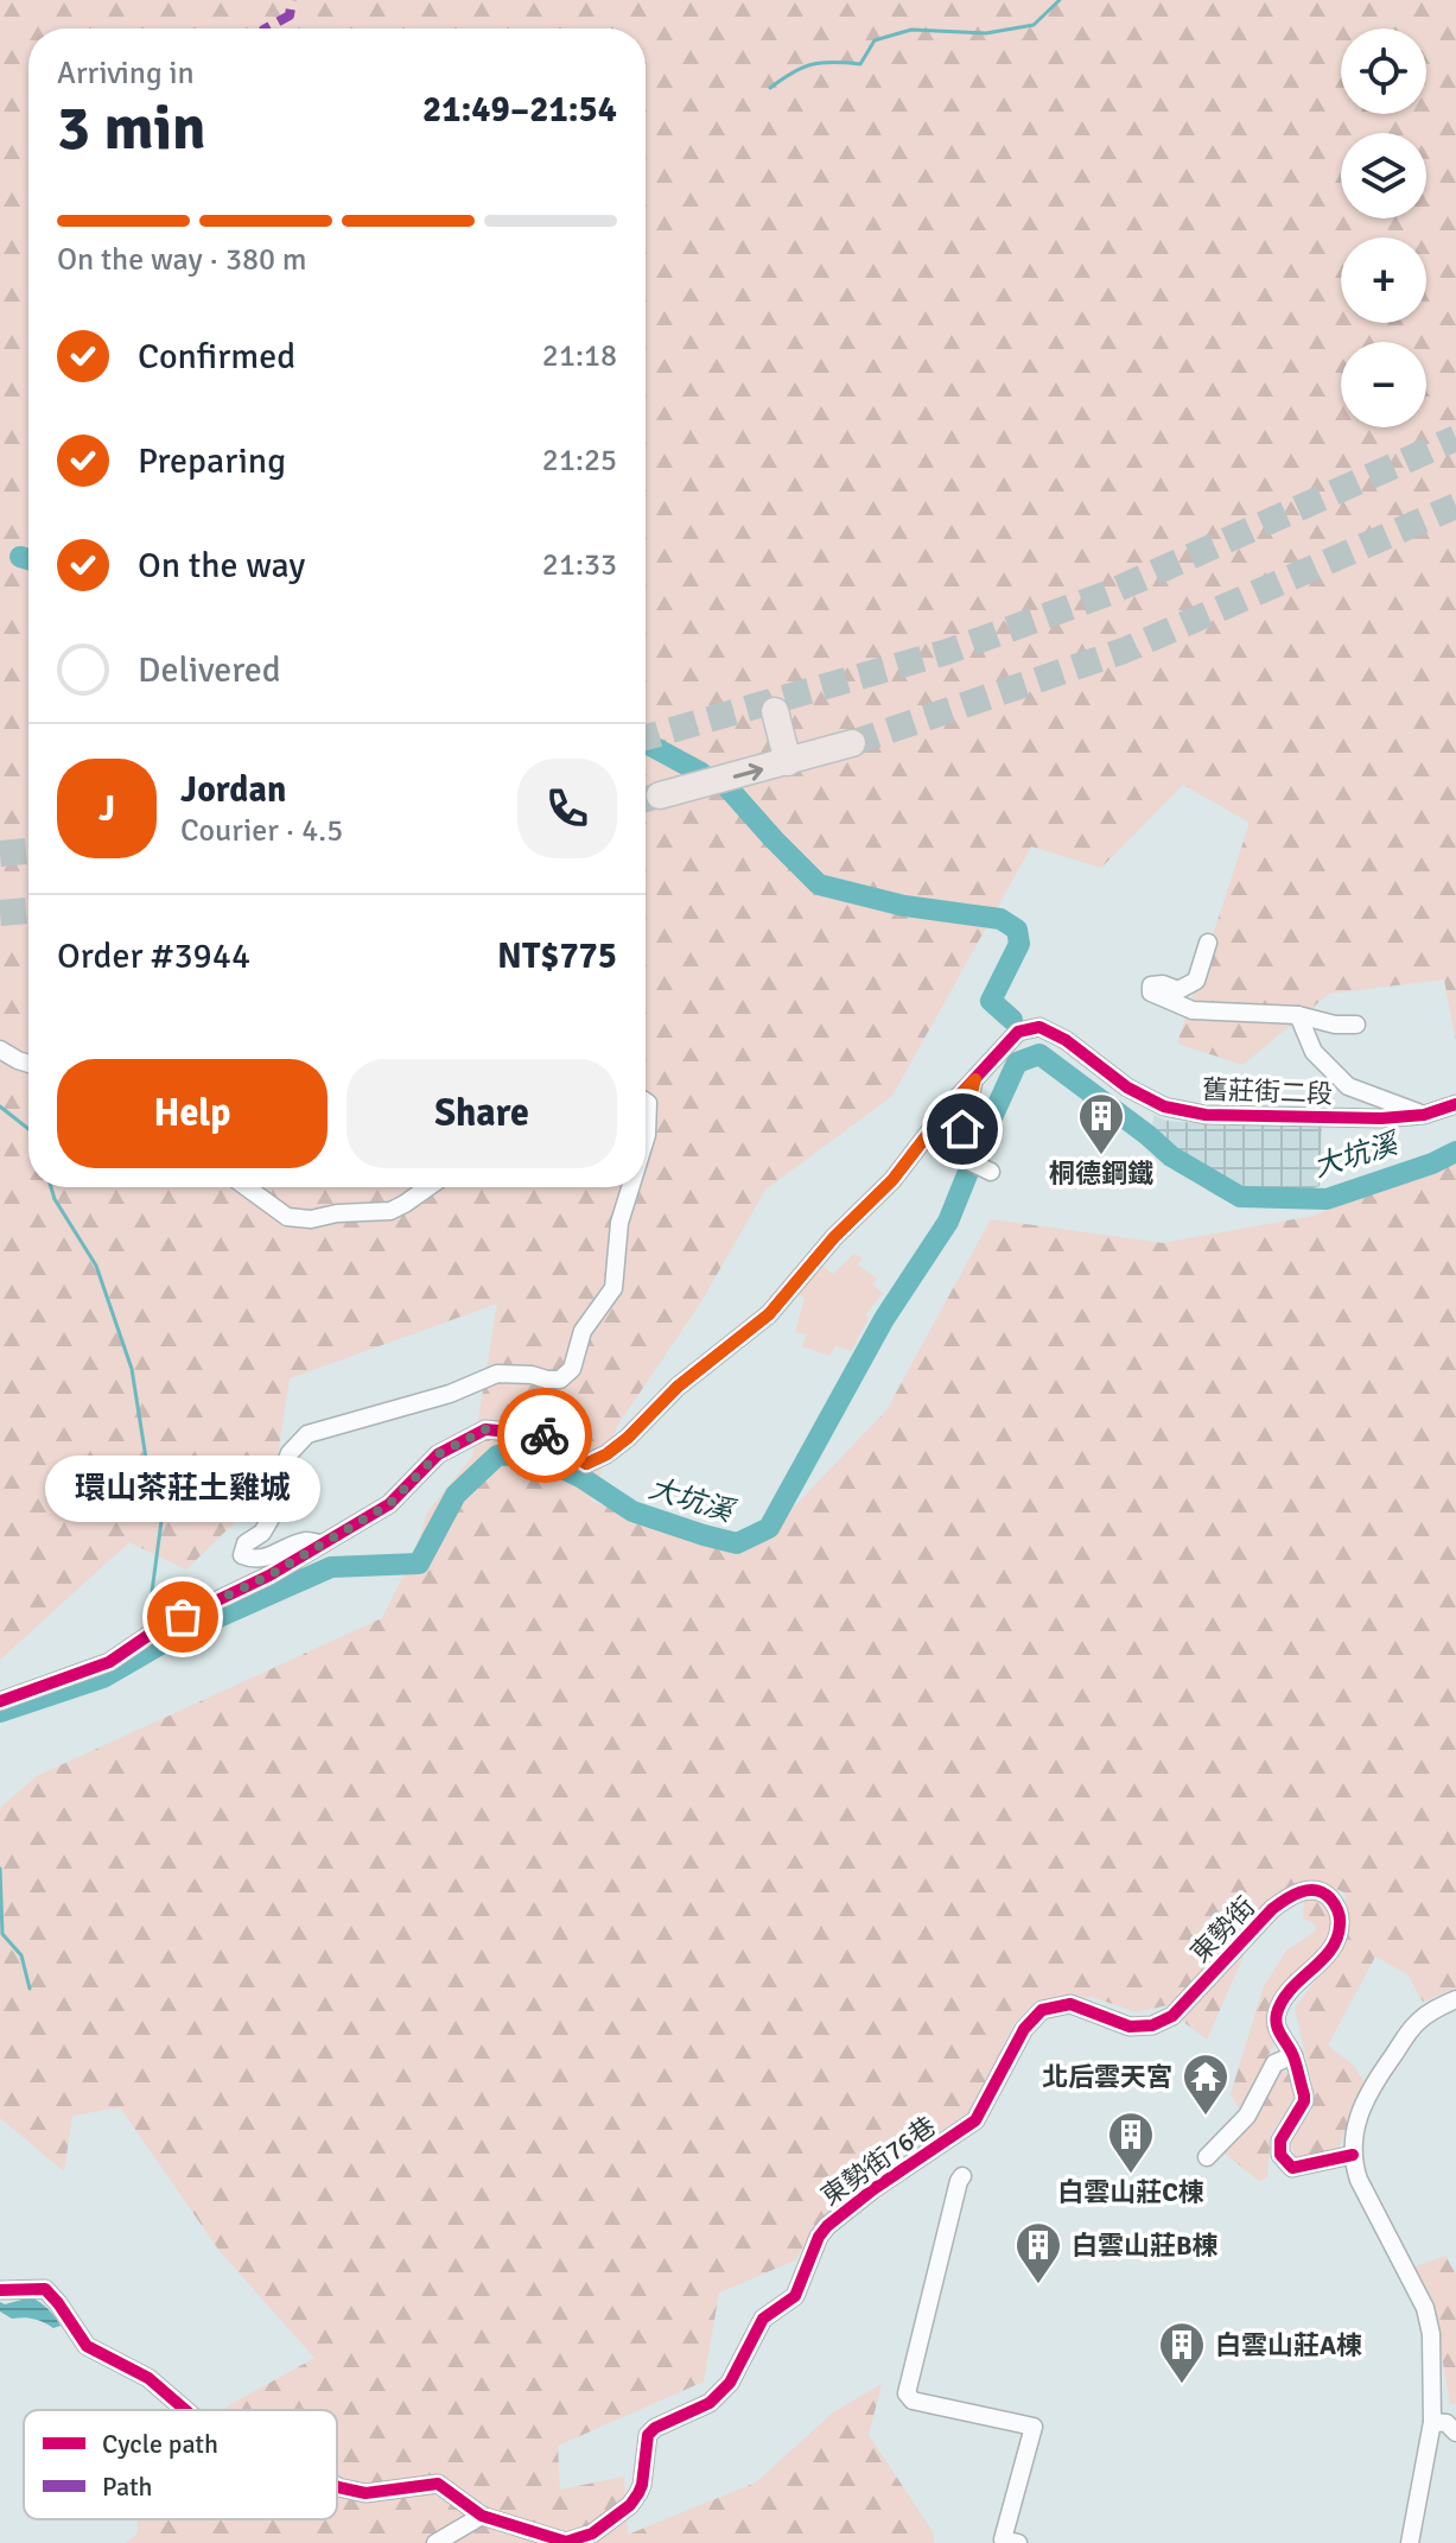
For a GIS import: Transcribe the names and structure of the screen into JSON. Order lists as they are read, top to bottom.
{
  "streets": {
    "street": ["舊莊街二段", "東勢街", "東勢街76巷"]
  },
  "crossings": [
    ["東勢街", "東勢街76巷"]
  ],
  "water": ["大坑溪"],
  "places": {
    "building": [
      "桐德鋼鐵",
      "白雲山莊C棟",
      "白雲山莊B棟",
      "白雲山莊A棟"
    ],
    "other": ["環山茶莊土雞城"],
    "temple": ["北后雲天宮"]
  },
  "legend": ["Cycle path", "Path"],
  "page": {
    "map_buttons": ["+", "−"],
    "heading": ["3 min", "Arriving in", "21:49–21:54"],
    "panel": [
      "Jordan",
      "Courier · 4.5",
      "Order #3944",
      "NT$775"
    ],
    "bar": "On the way · 380 m",
    "list": [
      ["Confirmed", "21:18"],
      ["Preparing", "21:25"],
      ["On the way", "21:33"],
      "Delivered"
    ],
    "round": "J",
    "buttons": ["Help", "Share"],
    "bubble": "環山茶莊土雞城"
  }
}
